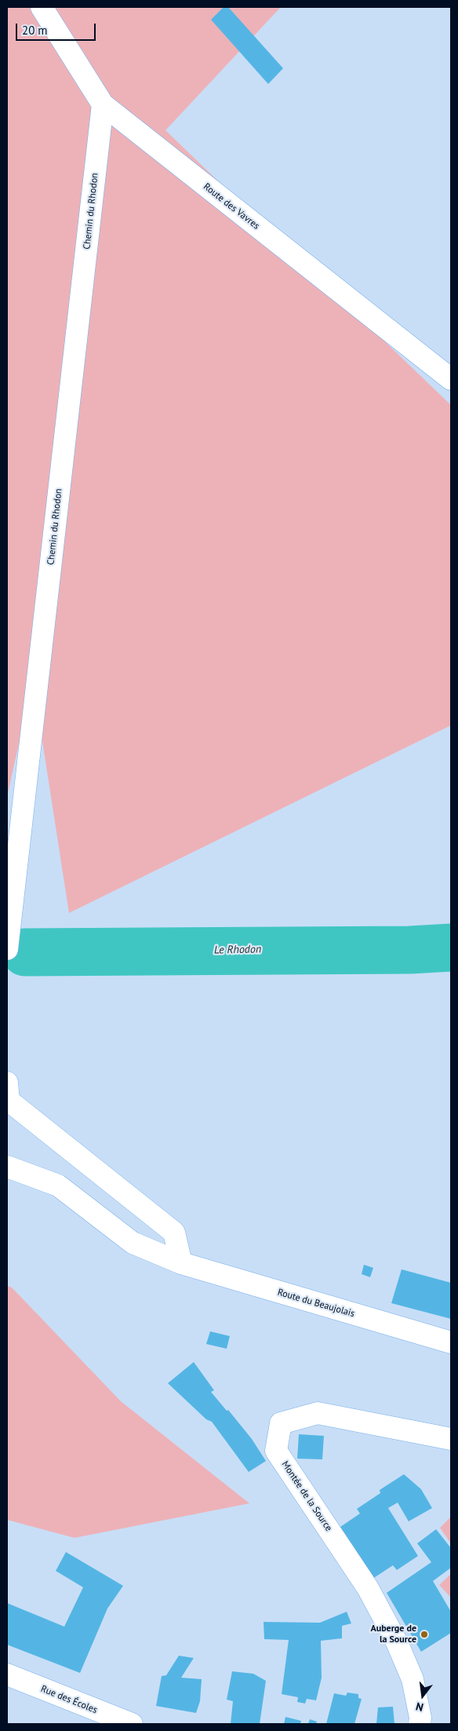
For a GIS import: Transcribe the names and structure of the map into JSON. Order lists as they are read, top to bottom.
{
  "streets": {
    "street": [
      "Route des Vavres",
      "Chemin du Rhodon",
      "Route du Beaujolais",
      "Montée de la Source",
      "Rue des Écoles"
    ]
  },
  "crossings": [
    ["Route des Vavres", "Chemin du Rhodon"]
  ],
  "water": ["Le Rhodon"],
  "places": ["Auberge de la Source"],
  "scale_bar": "20 m",
  "north": "bottom"
}
